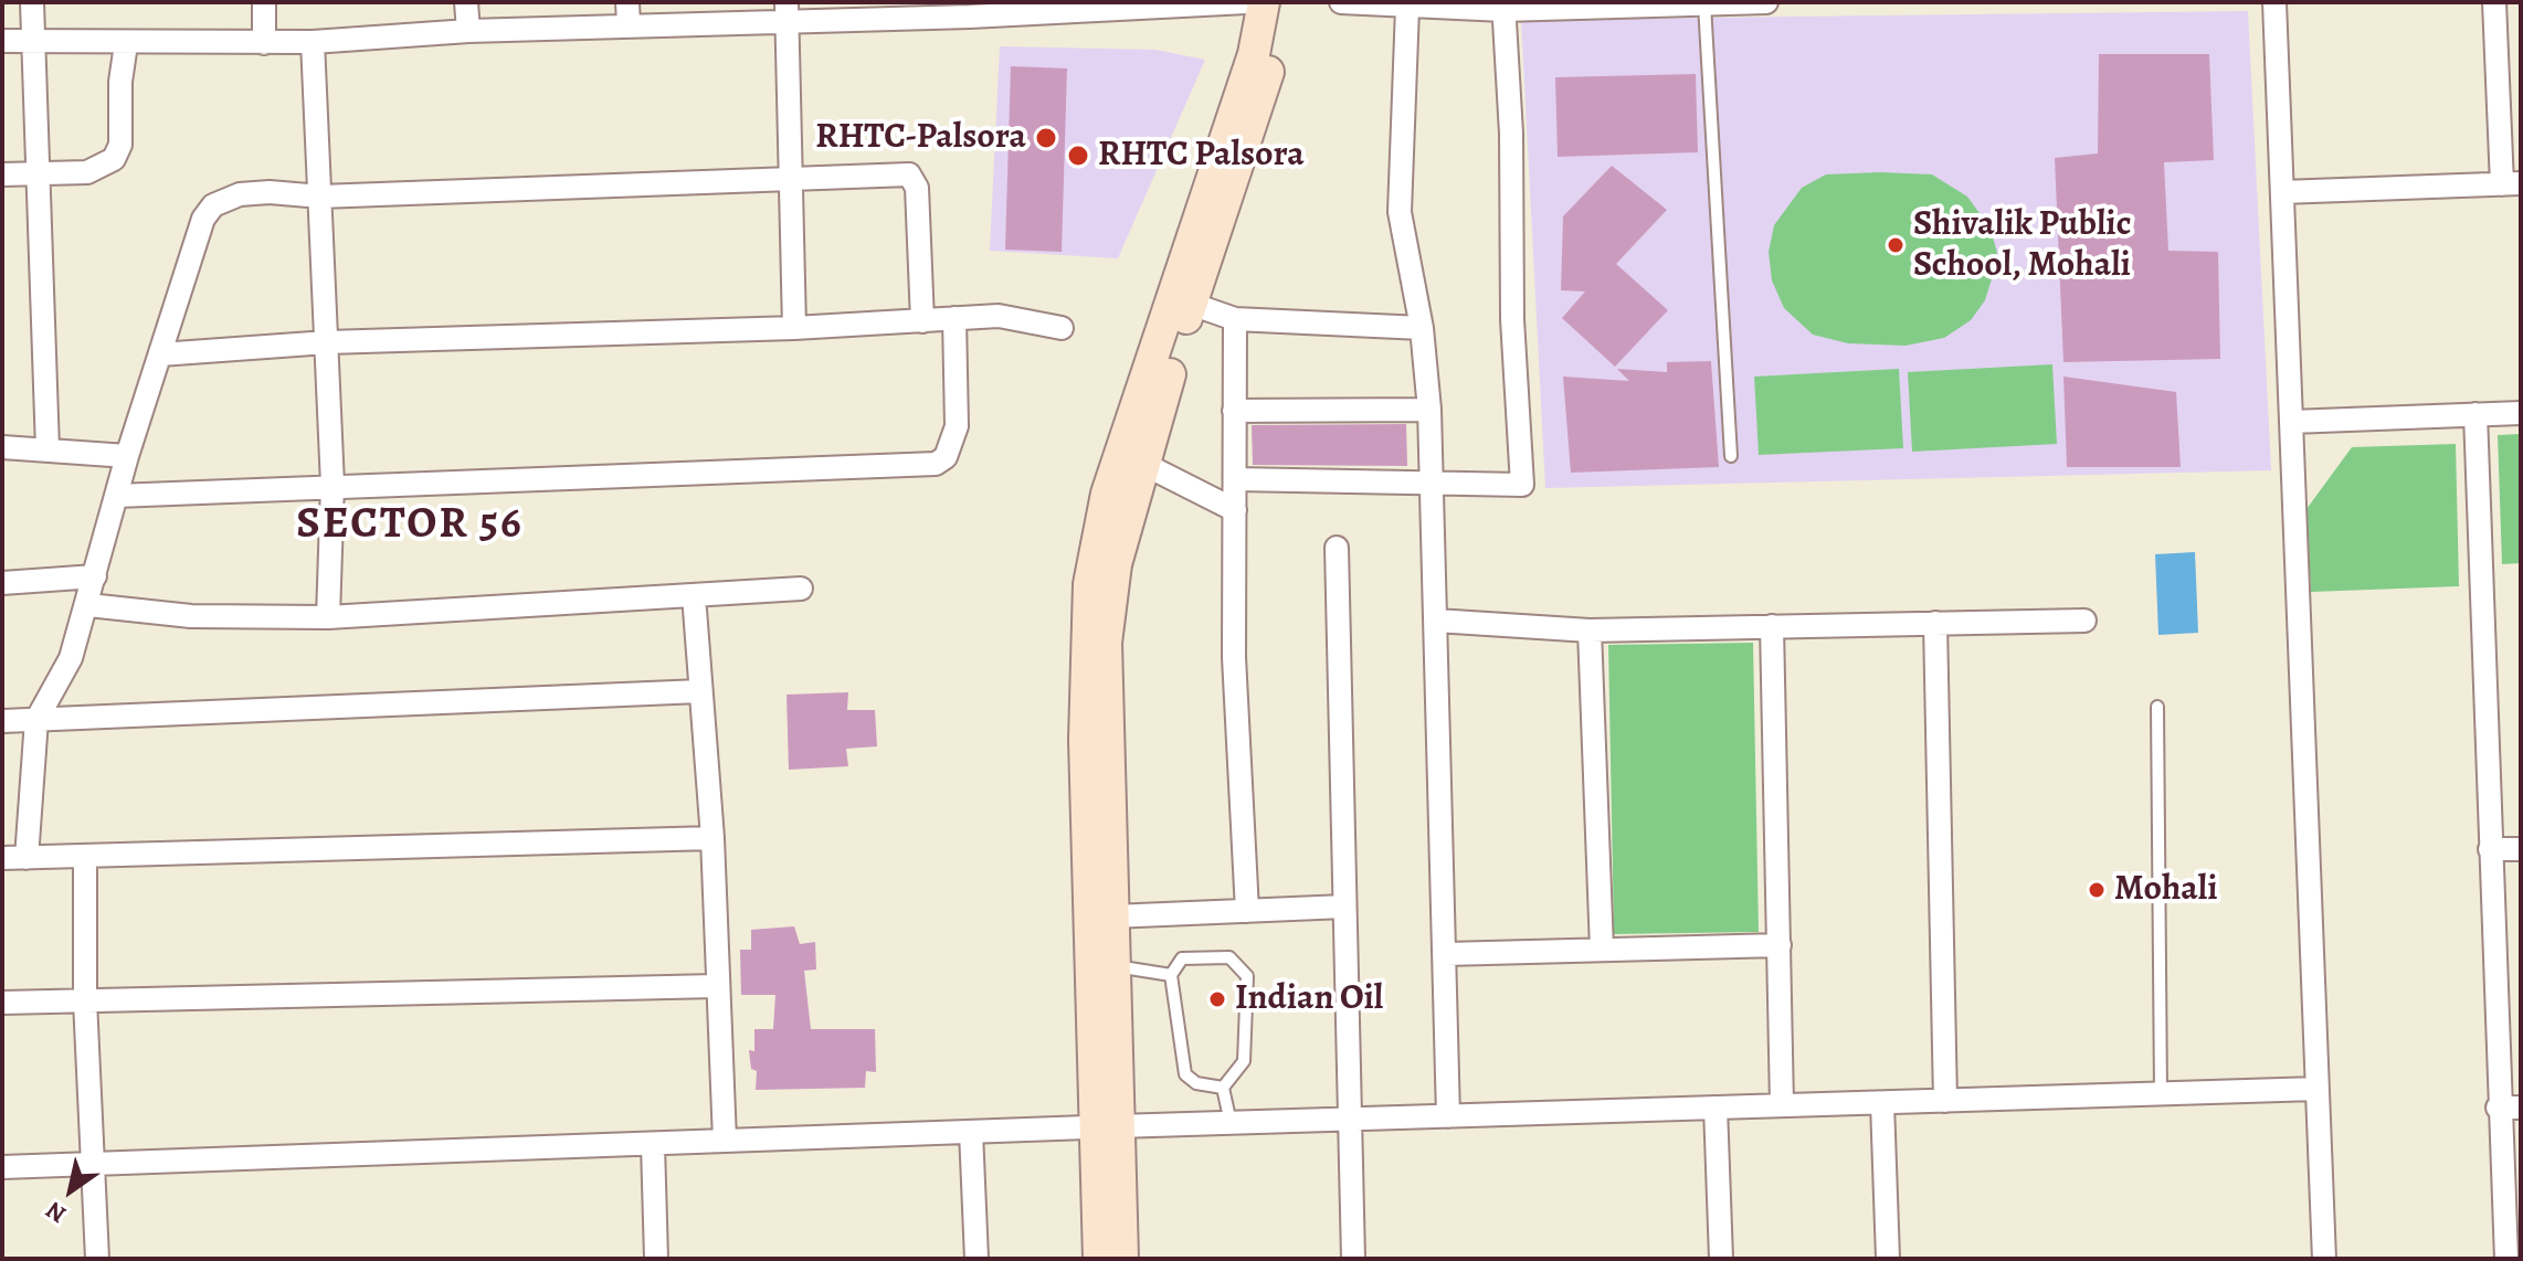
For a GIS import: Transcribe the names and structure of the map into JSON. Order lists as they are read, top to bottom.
{
  "districts": ["SECTOR 56"],
  "places": [
    "RHTC-Palsora",
    "RHTC Palsora",
    "Shivalik Public School, Mohali",
    "Mohali",
    "Indian Oil"
  ],
  "north": "bottom left"
}
